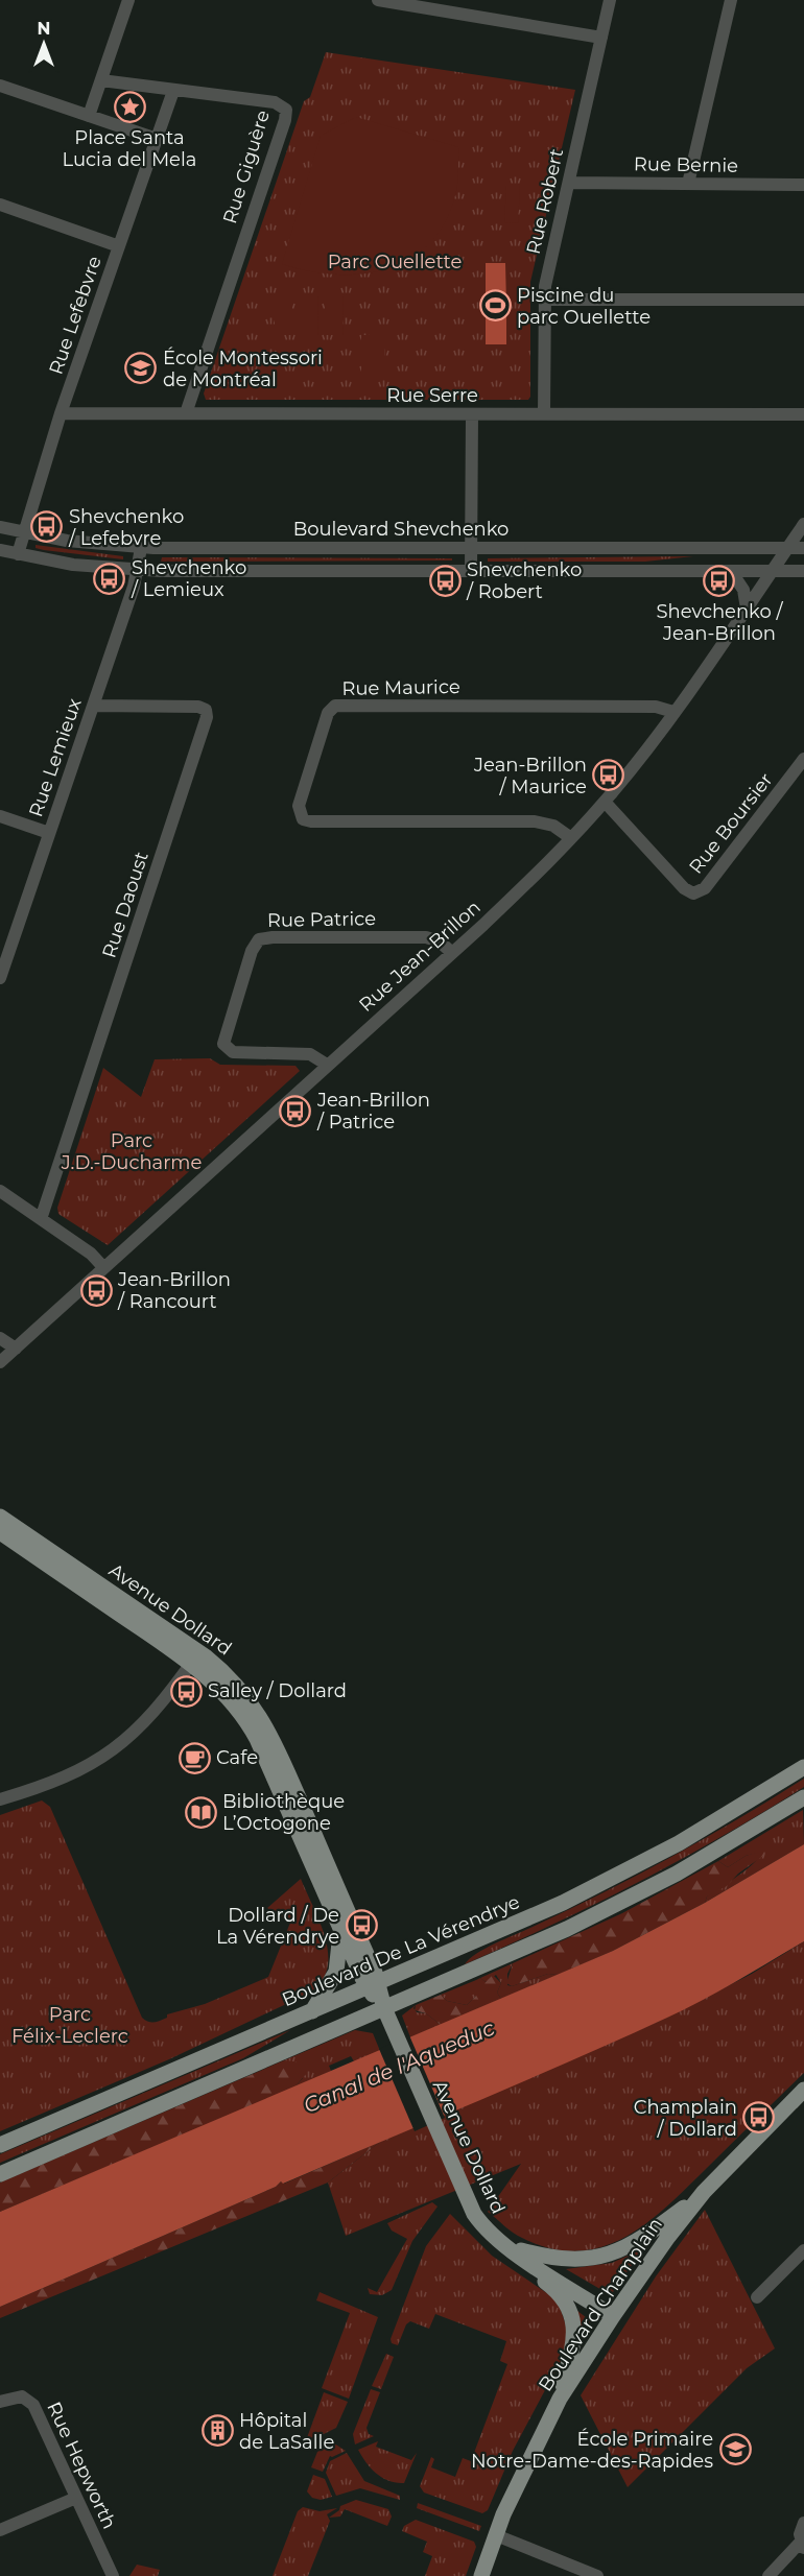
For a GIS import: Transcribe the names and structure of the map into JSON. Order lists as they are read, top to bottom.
{
  "streets": {
    "main road": ["Avenue Dollard", "Boulevard De La Vérendrye", "Boulevard Champlain"],
    "street": [
      "Rue Bernie",
      "Rue Giguère",
      "Rue Robert",
      "Rue Lefebvre",
      "Rue Serre",
      "Boulevard Shevchenko",
      "Rue Maurice",
      "Rue Lemieux",
      "Rue Boursier",
      "Rue Daoust",
      "Rue Patrice",
      "Rue Jean-Brillon",
      "Rue Hepworth"
    ]
  },
  "crossings": [
    ["Rue Bernie", "Rue Robert"],
    ["Rue Giguère", "Rue Lefebvre"],
    ["Rue Giguère", "Rue Serre"],
    ["Rue Robert", "Rue Serre"],
    ["Rue Lefebvre", "Rue Serre"],
    ["Rue Lefebvre", "Boulevard Shevchenko"],
    ["Boulevard Shevchenko", "Rue Lemieux"],
    ["Boulevard Shevchenko", "Rue Jean-Brillon"],
    ["Rue Maurice", "Rue Jean-Brillon"],
    ["Rue Lemieux", "Rue Daoust"],
    ["Rue Boursier", "Rue Jean-Brillon"],
    ["Rue Patrice", "Rue Jean-Brillon"],
    ["Avenue Dollard", "Boulevard De La Vérendrye"],
    ["Avenue Dollard", "Boulevard Champlain"]
  ],
  "water": ["Canal de l'Aqueduc"],
  "parks": ["Parc Ouellette", "Parc J.D.-Ducharme", "Parc Félix-Leclerc"],
  "places": {
    "place": ["Place Santa Lucia del Mela"],
    "sports": ["Piscine du parc Ouellette"],
    "school or university": ["École Montessori de Montréal", "École Primaire Notre-Dame-des-Rapides"],
    "bus stop": [
      "Shevchenko / Lefebvre",
      "Shevchenko / Lemieux",
      "Shevchenko / Robert",
      "Shevchenko / Jean-Brillon",
      "Jean-Brillon / Maurice",
      "Jean-Brillon / Patrice",
      "Jean-Brillon / Rancourt",
      "Salley / Dollard",
      "Dollard / De La Vérendrye",
      "Champlain / Dollard"
    ],
    "cafe": ["Cafe"],
    "library": ["Bibliothèque L’Octogone"],
    "building": ["Hôpital de LaSalle"]
  },
  "north": "top"
}
